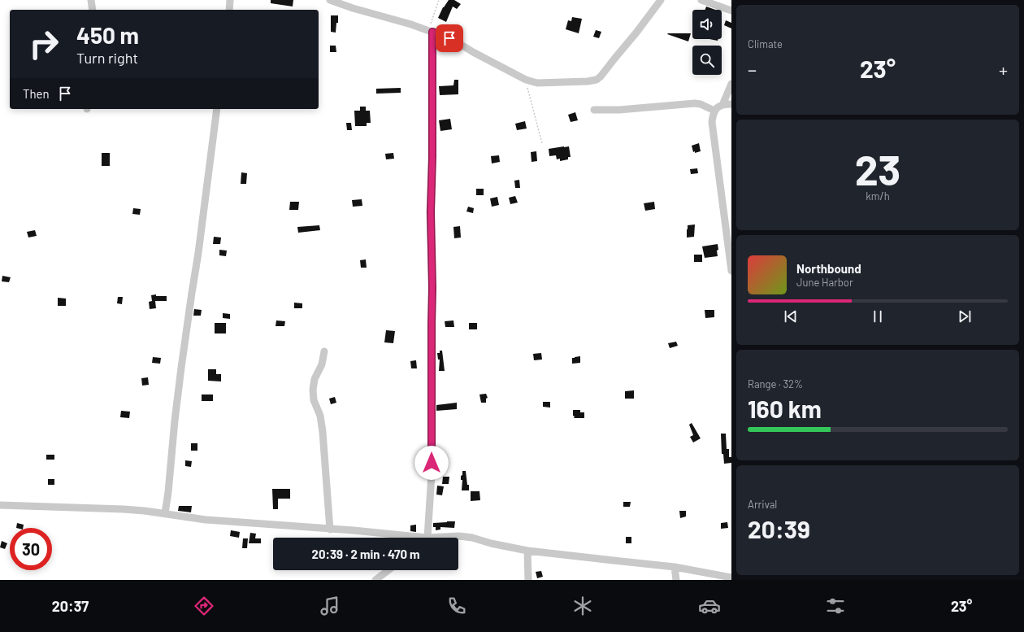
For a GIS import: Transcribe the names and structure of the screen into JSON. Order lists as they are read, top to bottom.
{
  "page": {
    "tile": [
      "Climate",
      ["23", "km/h"],
      ["Range · 32%", "160 km"],
      ["Arrival", "20:39"]
    ],
    "turn": ["450 m", "Turn right"],
    "heat": ["−", "23°", "+"],
    "then": "Then",
    "song": ["Northbound", "June Harbor"],
    "limit": "30",
    "trip": "20:39 · 2 min · 470 m",
    "tabs": ["20:37", "23°"]
  }
}
